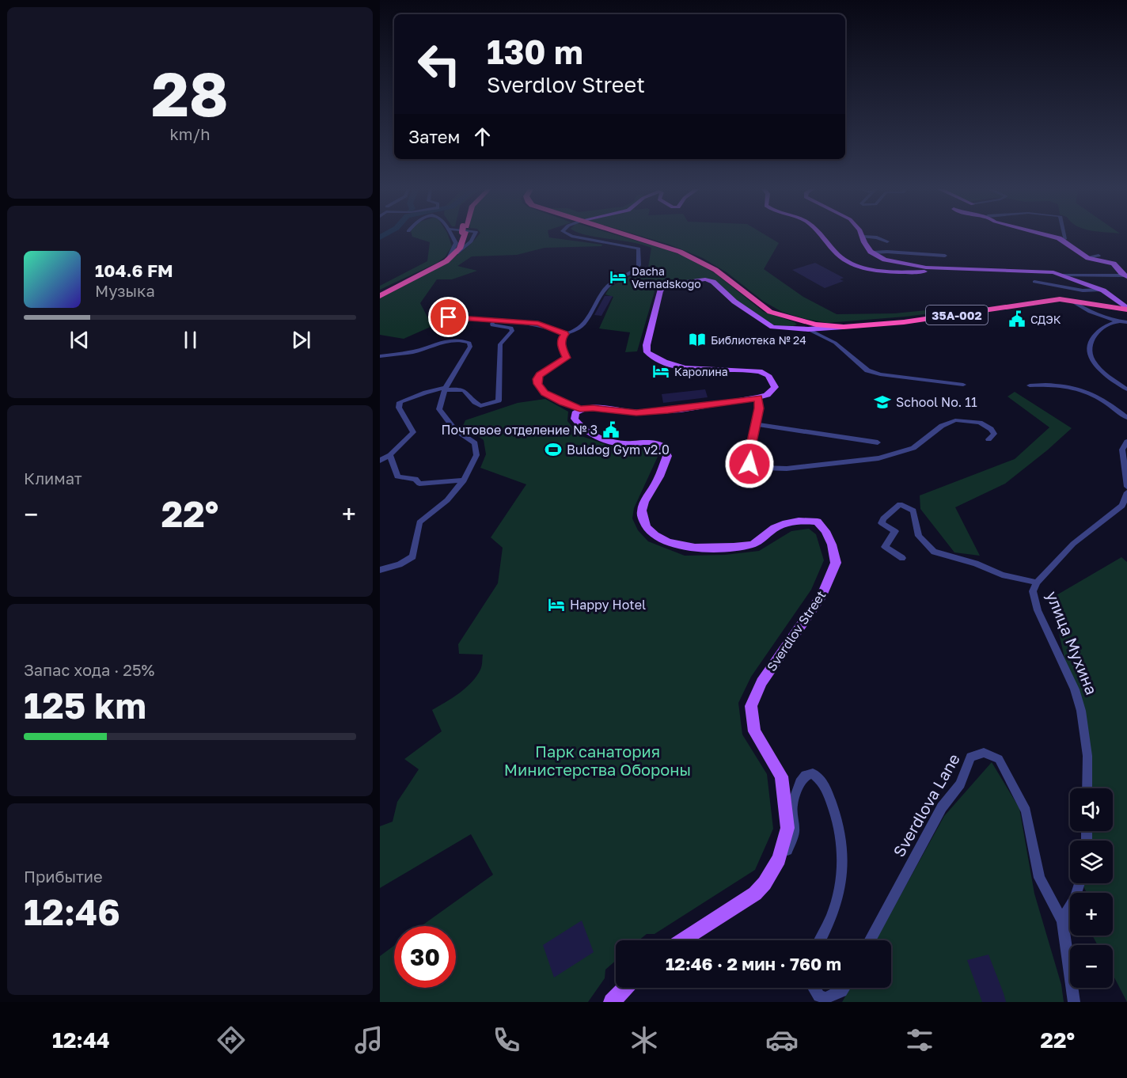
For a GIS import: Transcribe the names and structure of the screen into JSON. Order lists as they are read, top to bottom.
{
  "streets": {
    "highway": ["35А-002"],
    "main road": ["Sverdlov Street"],
    "street": ["улица Мухина", "Sverdlova Lane"]
  },
  "parks": ["Парк санатория Министерства Обороны"],
  "places": {
    "hotel": ["Dacha Vernadskogo", "Каролина", "Happy Hotel"],
    "public building": ["СДЭК", "Почтовое отделение № 3"],
    "library": ["Библиотека № 24"],
    "school or university": ["School No. 11"],
    "sports": ["Buldog Gym v2.0"]
  },
  "page": {
    "tile": [
      ["28", "km/h"],
      "Климат",
      ["Запас хода · 25%", "125 km"],
      ["Прибытие", "12:46"]
    ],
    "turn": ["130 m", "Sverdlov Street"],
    "then": "Затем",
    "song": ["104.6 FM", "Музыка"],
    "heat": ["−", "22°", "+"],
    "map_buttons": ["+", "−"],
    "limit": "30",
    "trip": "12:46 · 2 мин · 760 m",
    "tabs": ["12:44", "22°"]
  }
}
